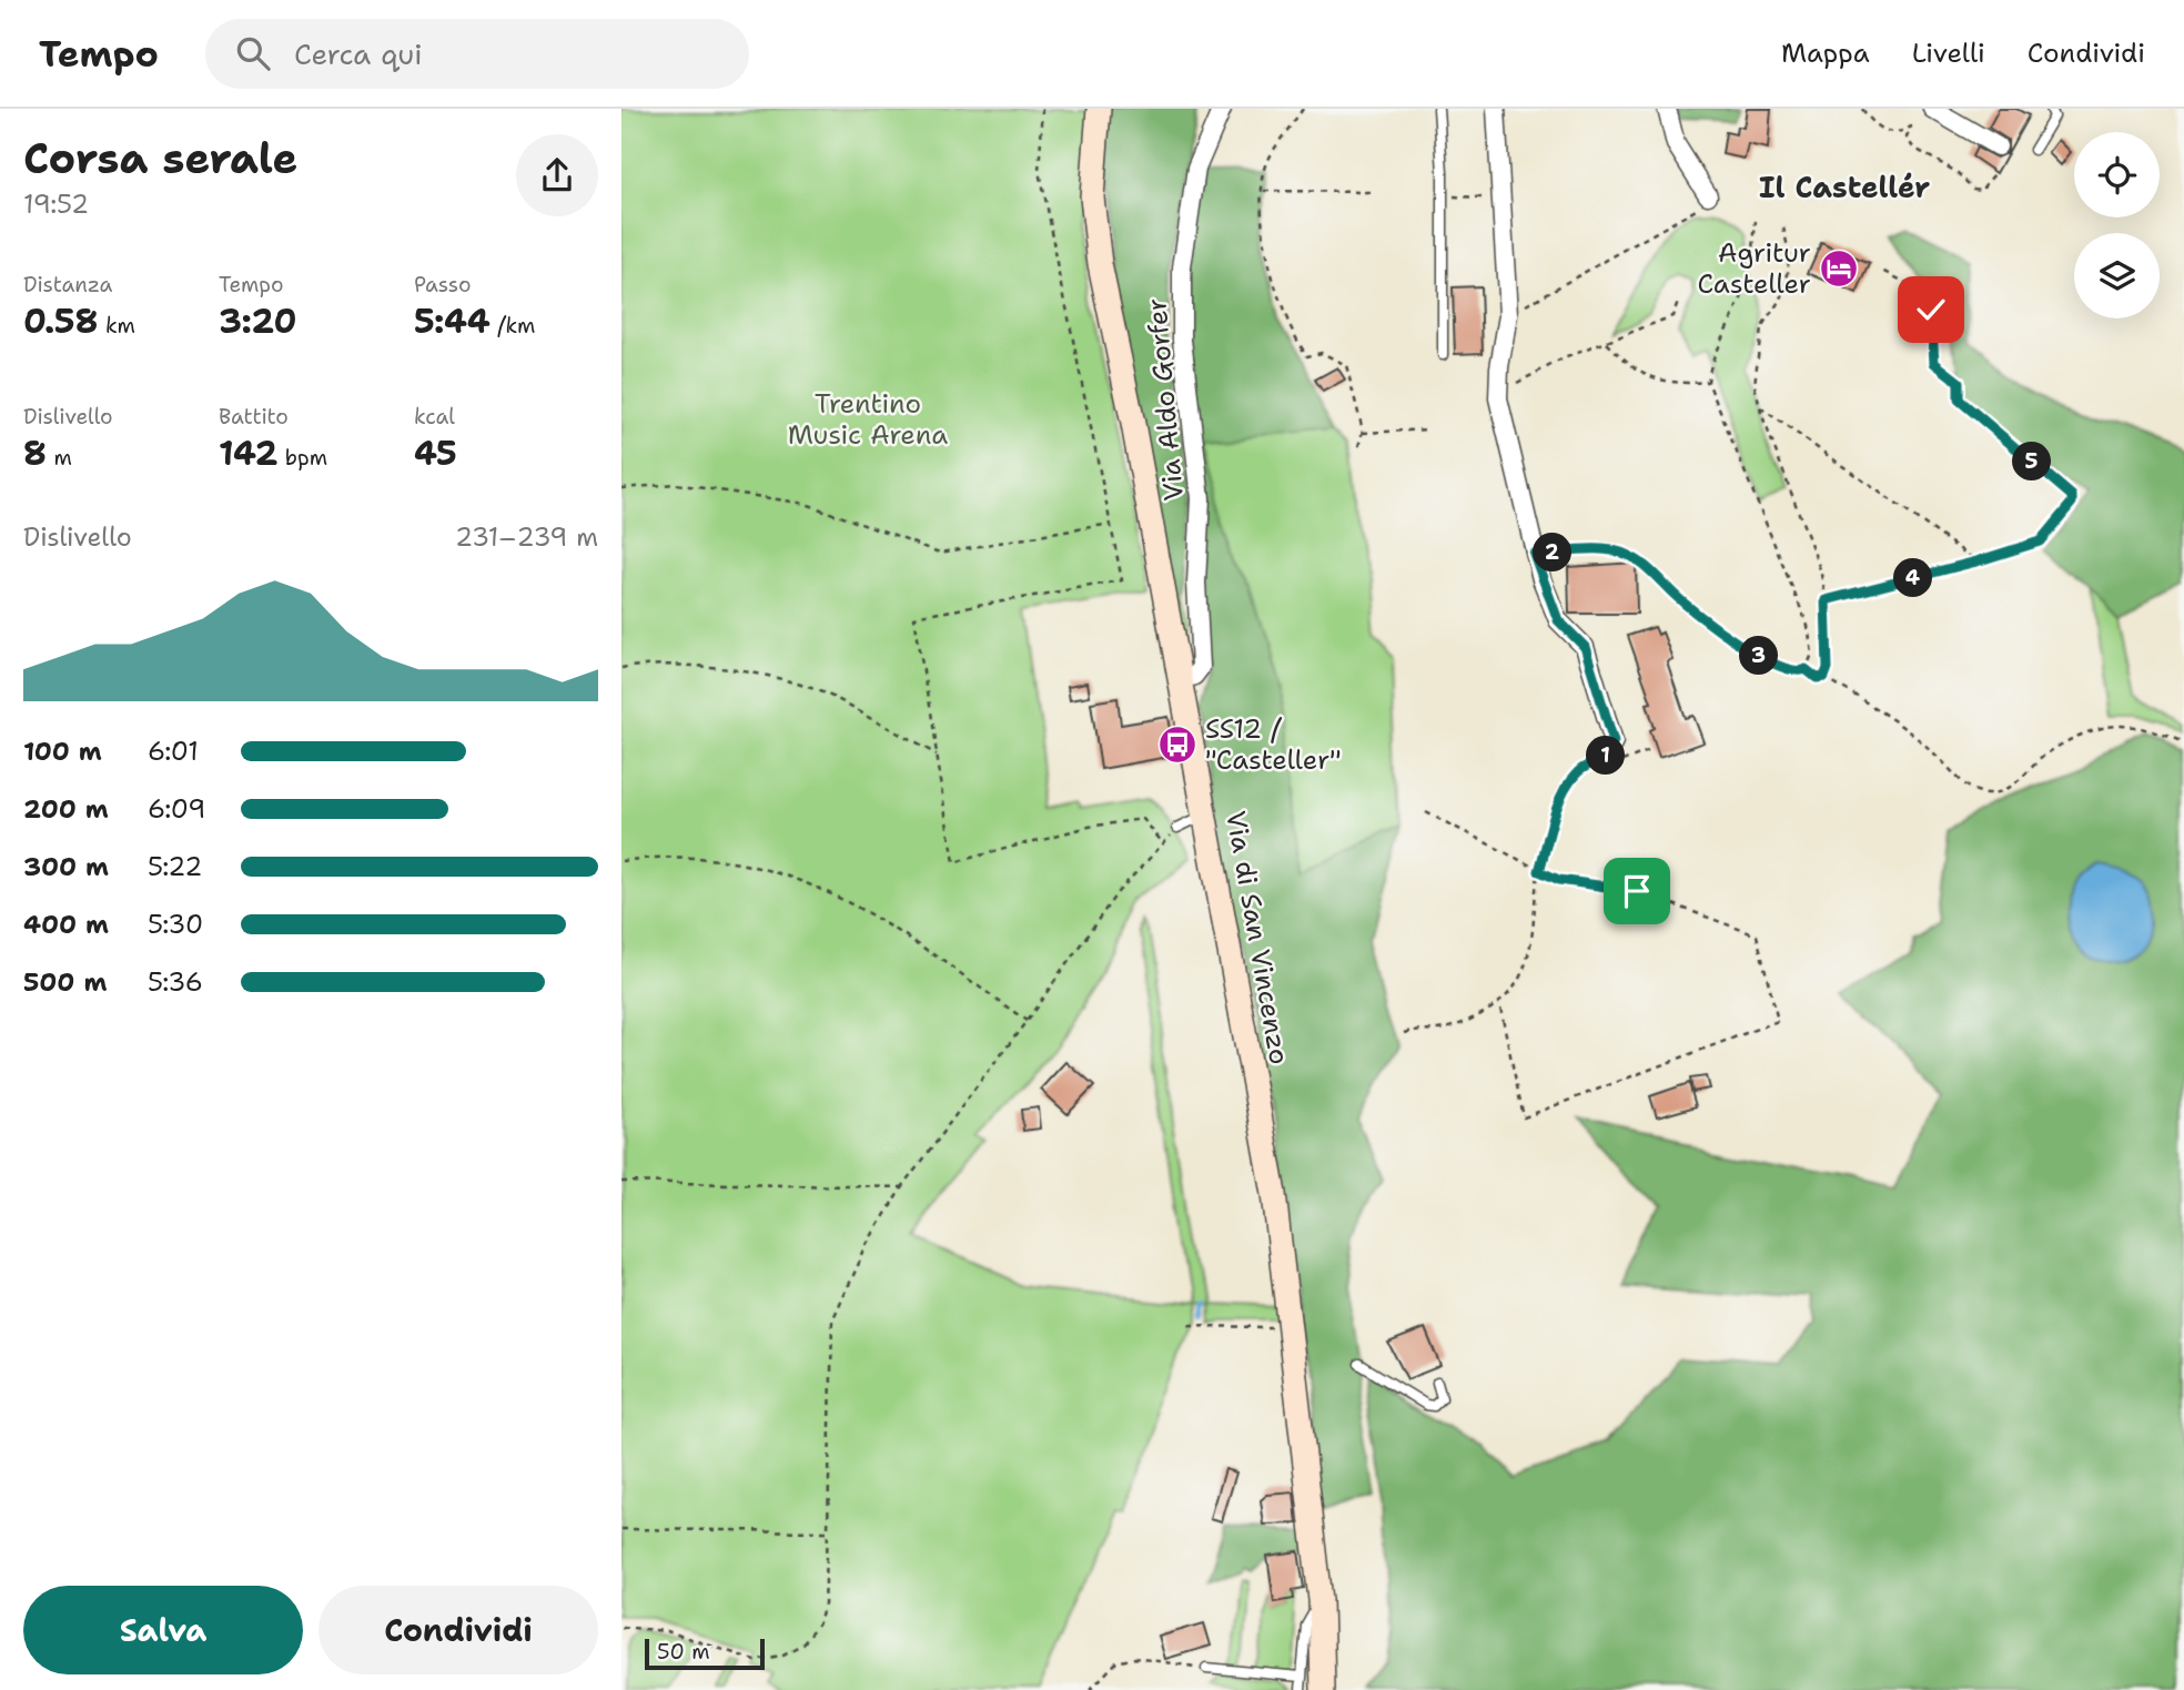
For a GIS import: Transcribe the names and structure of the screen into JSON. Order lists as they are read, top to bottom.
{
  "streets": {
    "main road": ["Via di San Vincenzo"],
    "street": ["Via Aldo Gorfer"]
  },
  "crossings": [
    ["Via Aldo Gorfer", "Via di San Vincenzo"]
  ],
  "districts": ["Il Castellér"],
  "parks": ["Trentino Music Arena"],
  "places": {
    "hotel": ["Agritur Casteller"],
    "bus stop": ["SS12 / \"Casteller\""]
  },
  "scale_bar": "50 m",
  "page": {
    "header": "Tempo",
    "search": "Cerca qui",
    "nav": ["Mappa", "Livelli", "Condividi"],
    "heading": ["Corsa serale", "19:52"],
    "stats": [
      ["Distanza", "0.58 km"],
      ["Tempo", "3:20"],
      ["Passo", "5:44 /km"],
      ["Dislivello", "8 m"],
      ["Battito", "142 bpm"],
      ["kcal", "45"]
    ],
    "pins": [
      "5",
      "2",
      "4",
      "3",
      "1"
    ],
    "chart": ["Dislivello", "231–239 m"],
    "list": [
      {
        "name": "100 m",
        "note": "6:01"
      },
      {
        "name": "200 m",
        "note": "6:09"
      },
      {
        "name": "300 m",
        "note": "5:22"
      },
      {
        "name": "400 m",
        "note": "5:30"
      },
      {
        "name": "500 m",
        "note": "5:36"
      }
    ],
    "buttons": ["Salva", "Condividi"],
    "scale": "50 m"
  }
}
